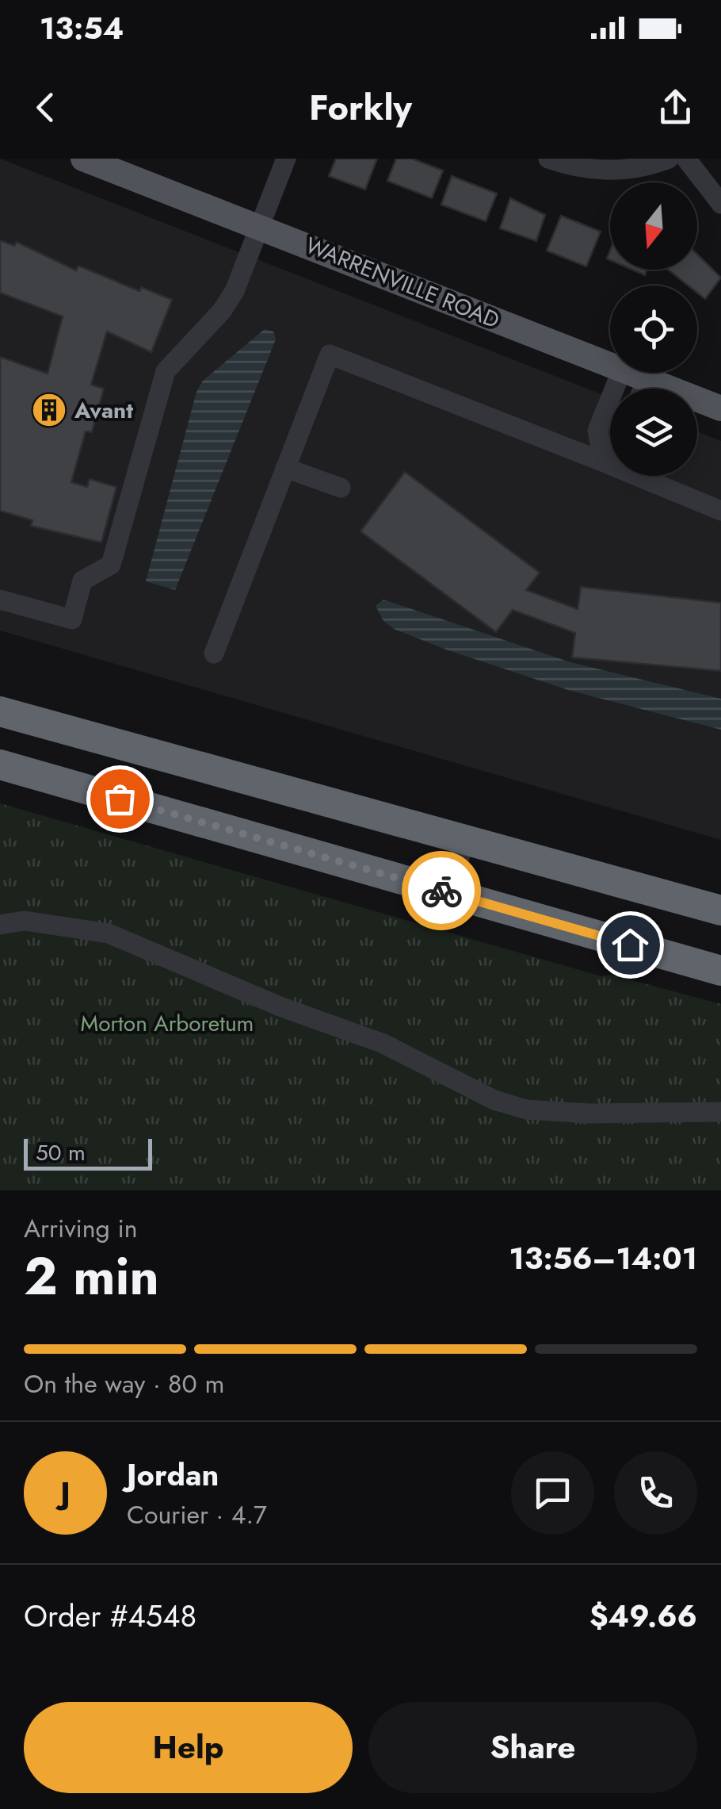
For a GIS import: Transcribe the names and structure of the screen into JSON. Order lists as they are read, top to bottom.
{
  "streets": {
    "main road": ["WARRENVILLE ROAD"]
  },
  "parks": ["Morton Arboretum"],
  "places": {
    "building": ["Avant"]
  },
  "scale_bar": "50 m",
  "north": "bottom",
  "page": {
    "status": "13:54",
    "header": "Forkly",
    "scale": "50 m",
    "heading": ["2 min", "Arriving in", "13:56–14:01"],
    "panel": [
      "Jordan",
      "Courier · 4.7",
      "Order #4548",
      "$49.66"
    ],
    "bar": "On the way · 80 m",
    "round": "J",
    "buttons": ["Help", "Share"]
  }
}
